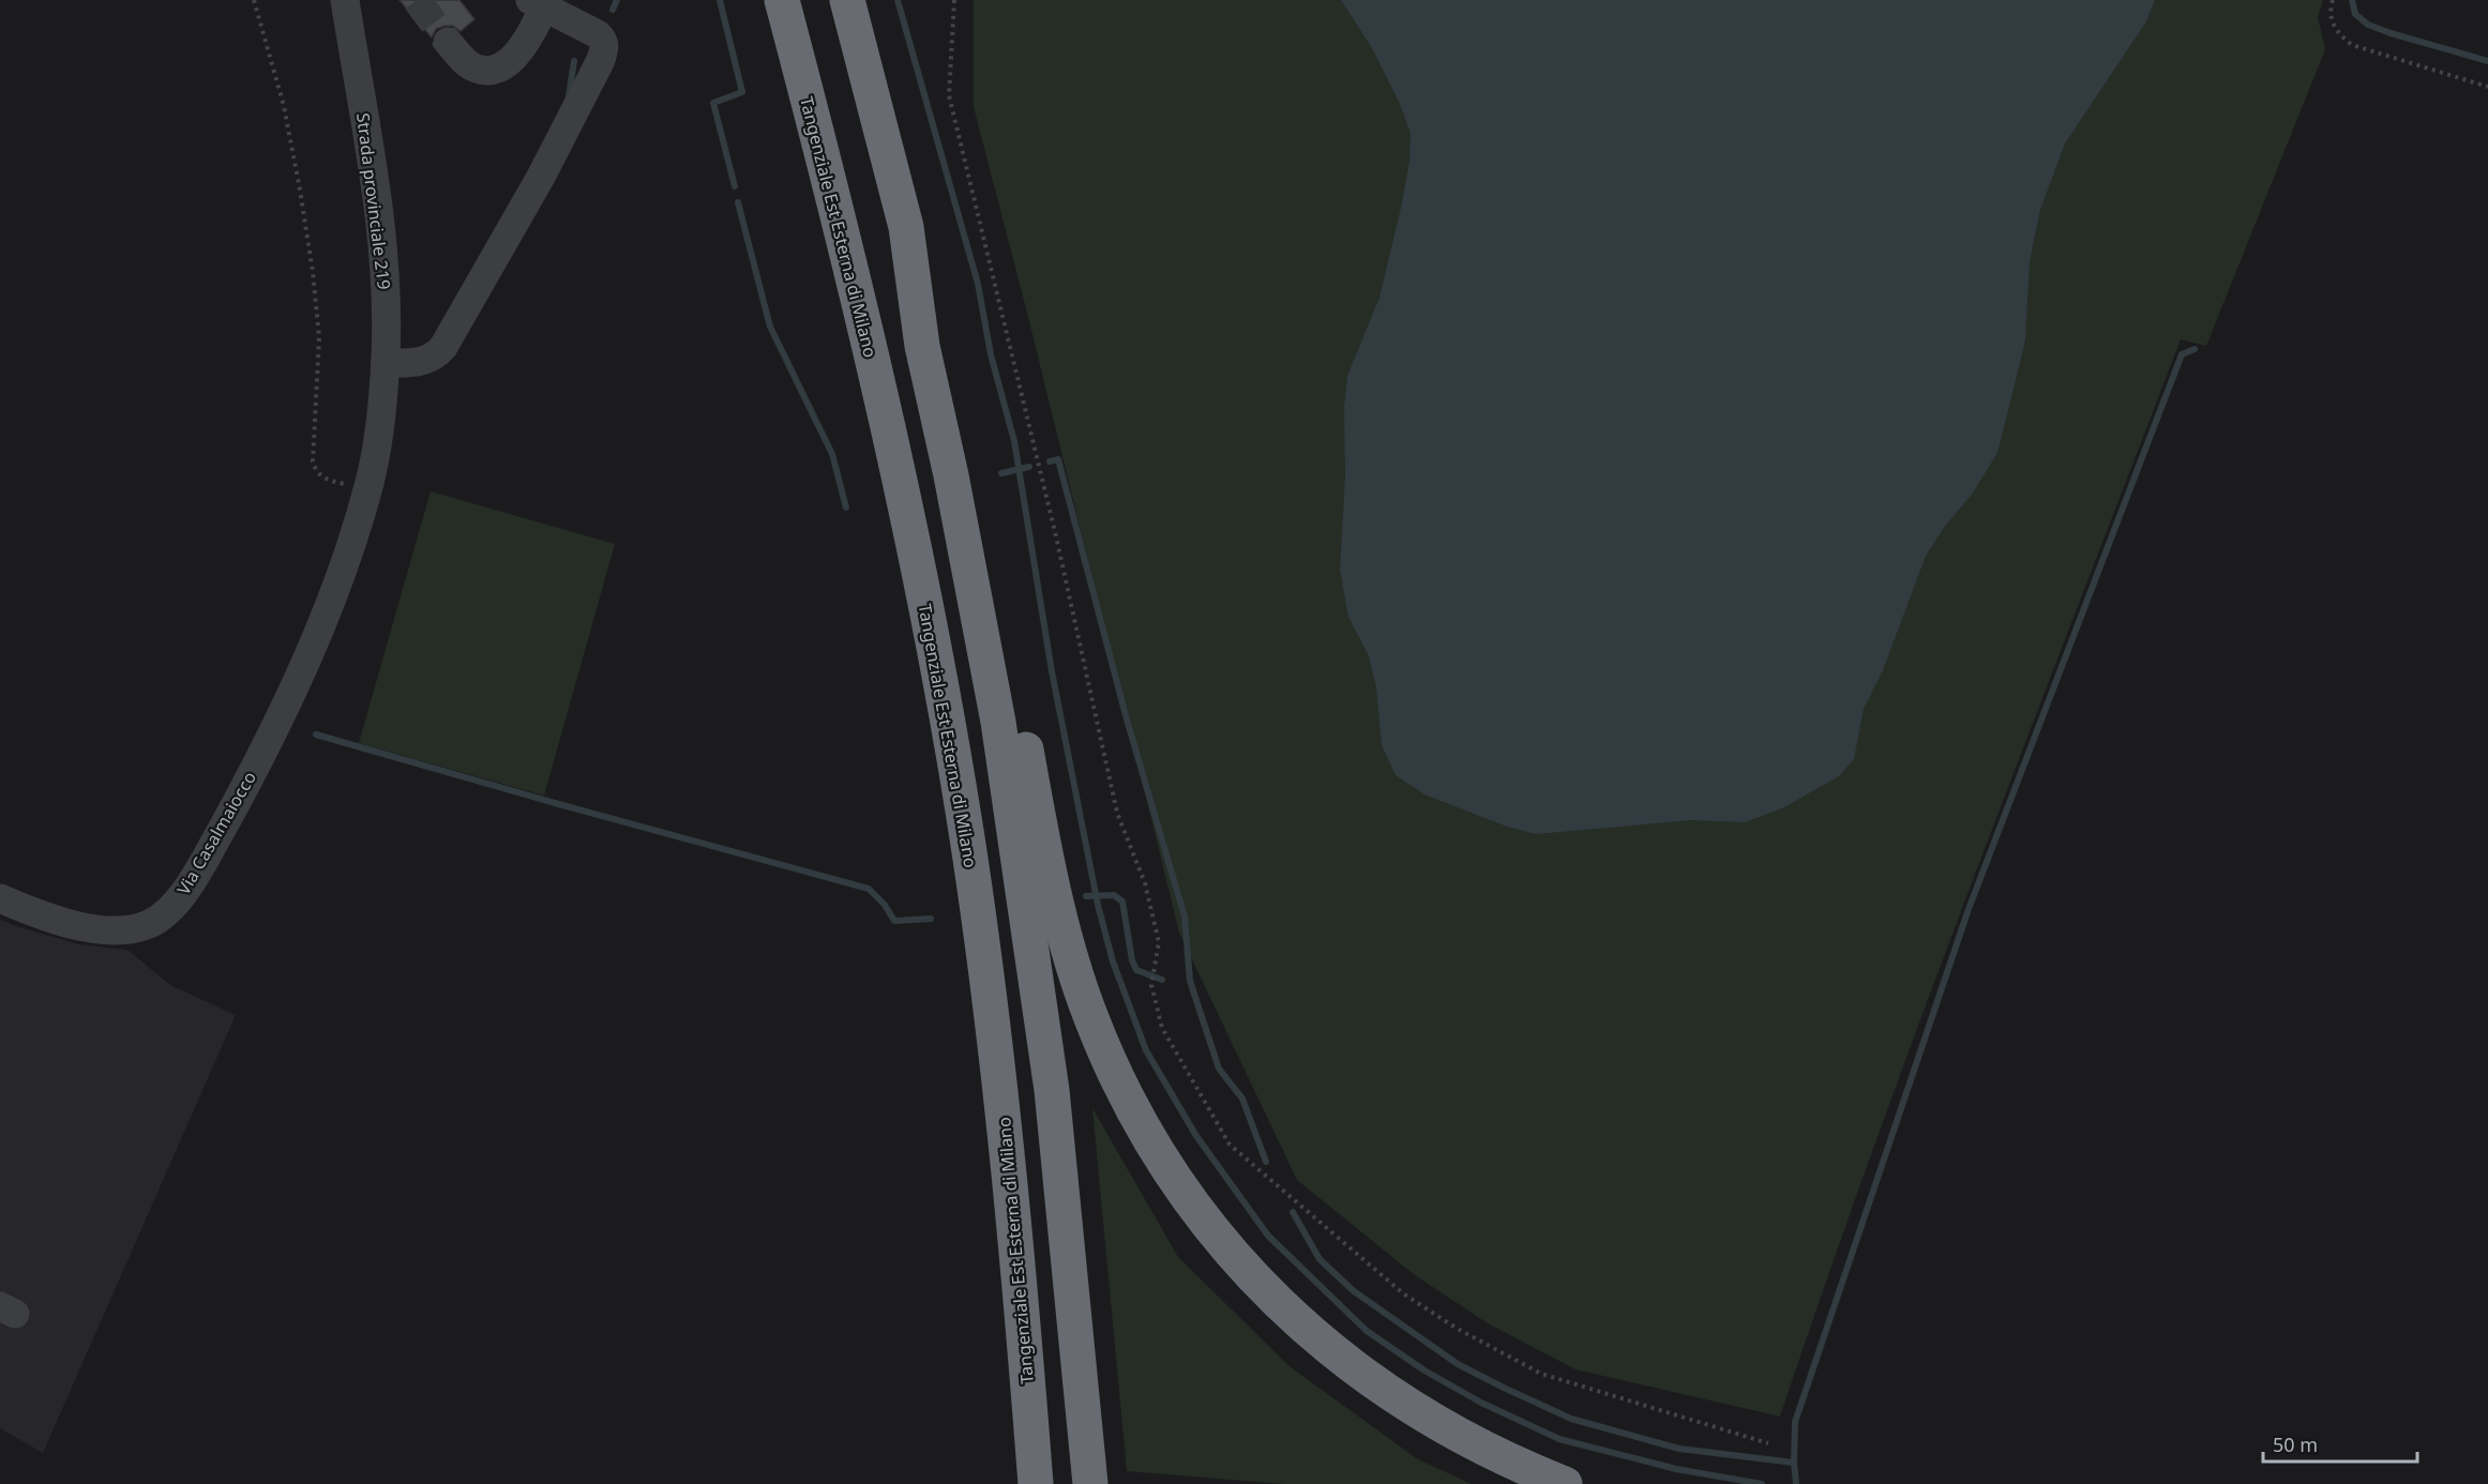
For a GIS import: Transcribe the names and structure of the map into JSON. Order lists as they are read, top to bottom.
{
  "streets": {
    "highway": ["Tangenziale Est Esterna di Milano"],
    "street": ["Strada provinciale 219", "Via Casalmaiocco"]
  },
  "crossings": [
    ["Strada provinciale 219", "Via Casalmaiocco"]
  ],
  "scale_bar": "50 m"
}
